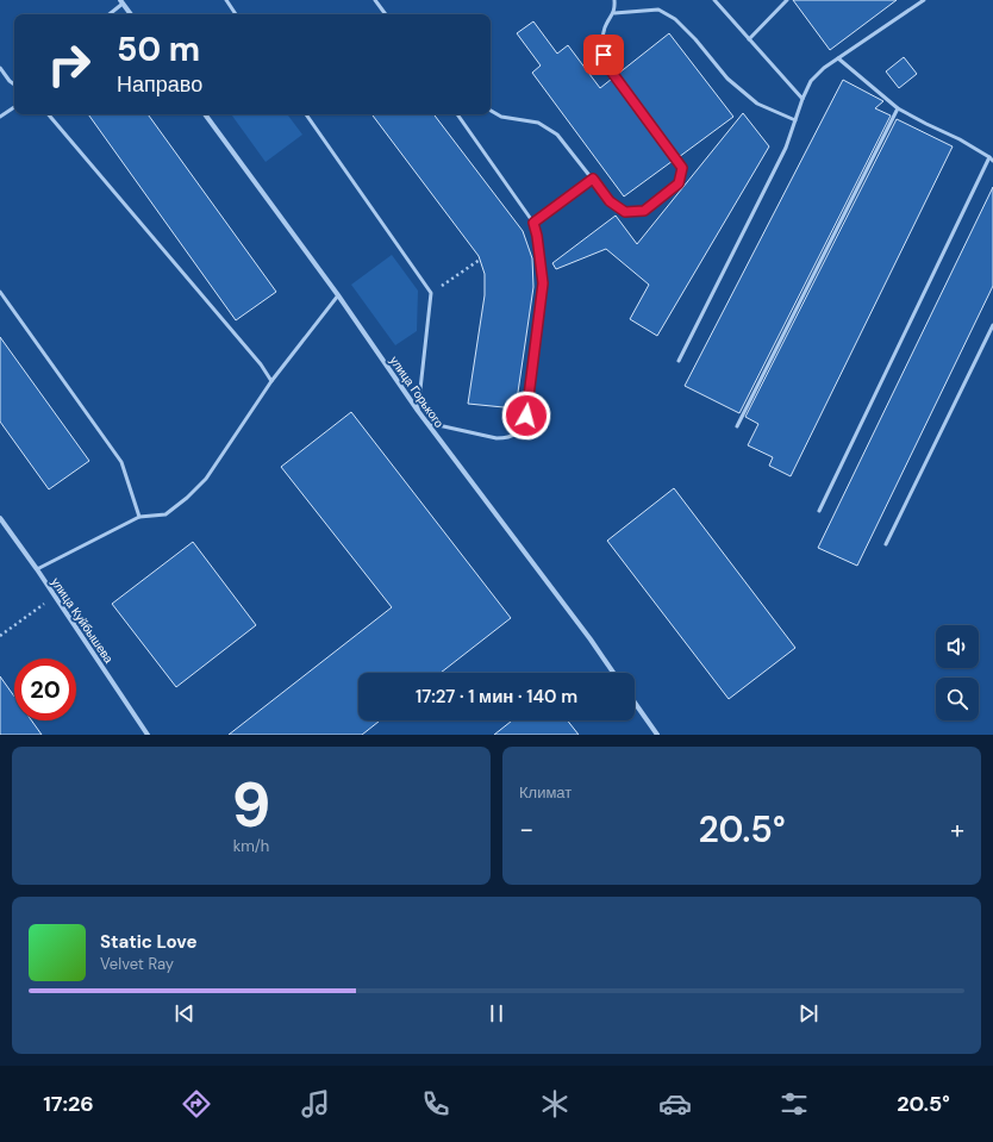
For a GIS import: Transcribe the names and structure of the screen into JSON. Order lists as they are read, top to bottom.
{
  "streets": {
    "street": ["улица Горького", "улица Куйбышева"]
  },
  "page": {
    "turn": ["50 m", "Направо"],
    "limit": "20",
    "trip": "17:27 · 1 мин · 140 m",
    "tile": [
      ["9", "km/h"],
      "Климат"
    ],
    "heat": ["−", "20.5°", "+"],
    "song": ["Static Love", "Velvet Ray"],
    "tabs": ["17:26", "20.5°"]
  }
}
